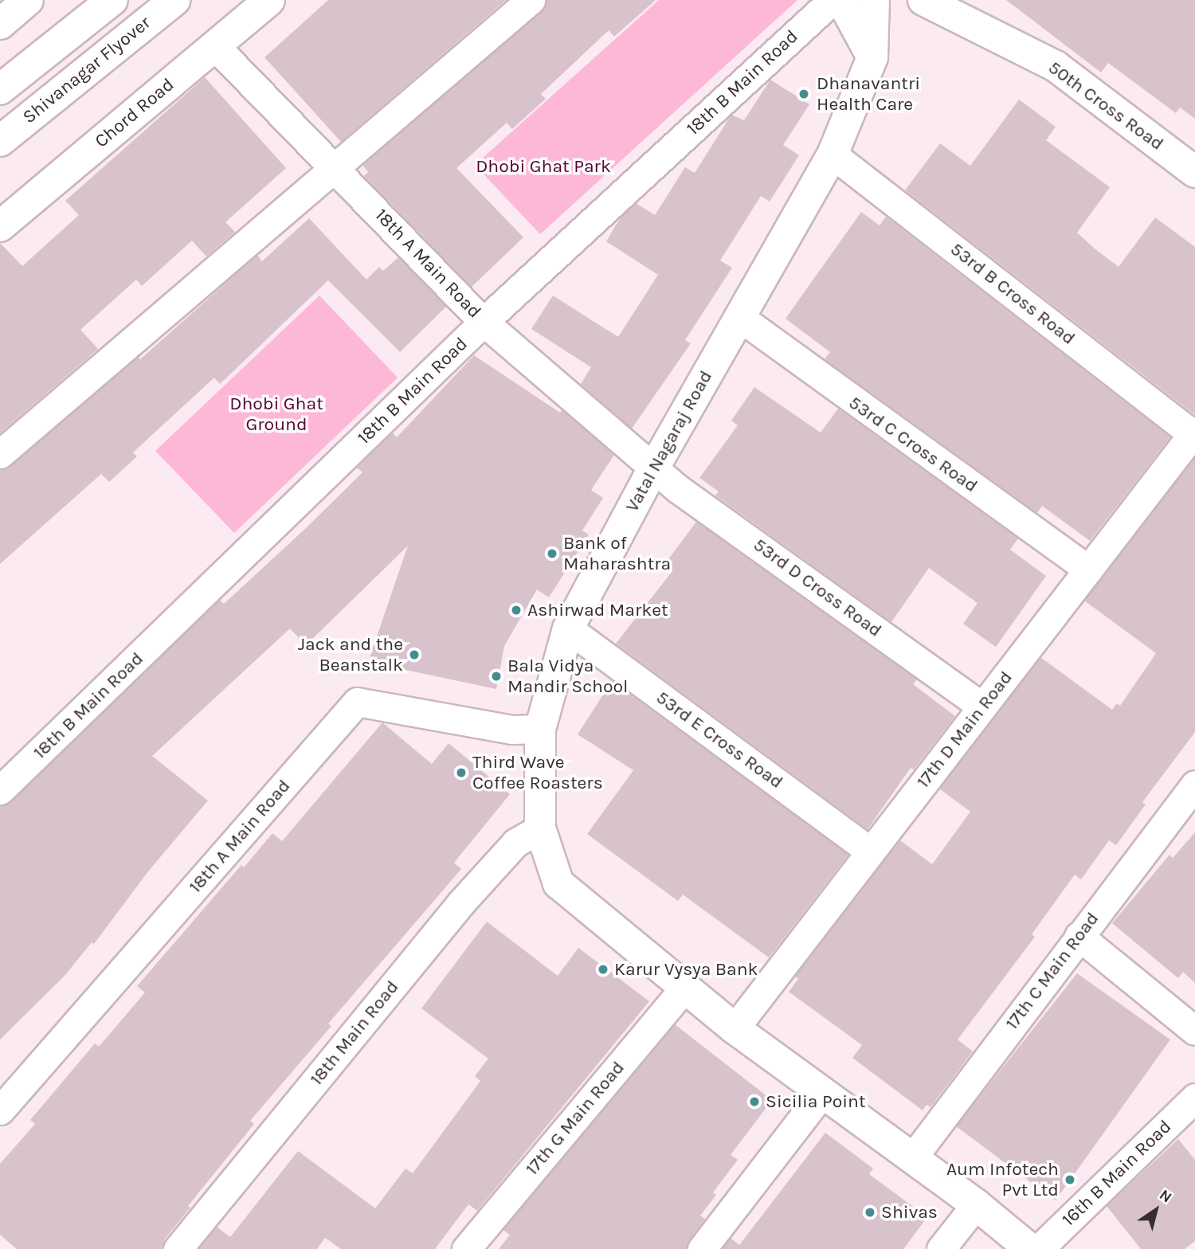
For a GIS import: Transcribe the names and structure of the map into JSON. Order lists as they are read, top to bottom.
{
  "streets": {
    "main road": [
      "Shivanagar Flyover",
      "50th Cross Road",
      "Chord Road",
      "Vatal Nagaraj Road"
    ],
    "street": [
      "18th B Main Road",
      "18th A Main Road",
      "53rd B Cross Road",
      "53rd C Cross Road",
      "53rd D Cross Road",
      "17th D Main Road",
      "53rd E Cross Road",
      "17th C Main Road",
      "18th Main Road",
      "17th G Main Road",
      "16th B Main Road"
    ]
  },
  "crossings": [
    ["18th B Main Road", "18th A Main Road"],
    ["Chord Road", "18th A Main Road"],
    ["18th A Main Road", "Vatal Nagaraj Road"],
    ["18th A Main Road", "53rd D Cross Road"],
    ["53rd B Cross Road", "Vatal Nagaraj Road"],
    ["53rd B Cross Road", "17th D Main Road"],
    ["Vatal Nagaraj Road", "53rd C Cross Road"],
    ["Vatal Nagaraj Road", "53rd D Cross Road"],
    ["Vatal Nagaraj Road", "17th D Main Road"],
    ["Vatal Nagaraj Road", "53rd E Cross Road"],
    ["Vatal Nagaraj Road", "17th C Main Road"],
    ["Vatal Nagaraj Road", "18th Main Road"],
    ["Vatal Nagaraj Road", "17th G Main Road"],
    ["53rd C Cross Road", "17th D Main Road"],
    ["53rd D Cross Road", "17th D Main Road"],
    ["17th D Main Road", "53rd E Cross Road"]
  ],
  "parks": ["Dhobi Ghat Park", "Dhobi Ghat Ground"],
  "places": [
    "Dhanavantri Health Care",
    "Bank of Maharashtra",
    "Ashirwad Market",
    "Jack and the Beanstalk",
    "Bala Vidya Mandir School",
    "Third Wave Coffee Roasters",
    "Karur Vysya Bank",
    "Sicilia Point",
    "Aum Infotech Pvt Ltd",
    "Shivas"
  ],
  "north": "top right"
}
